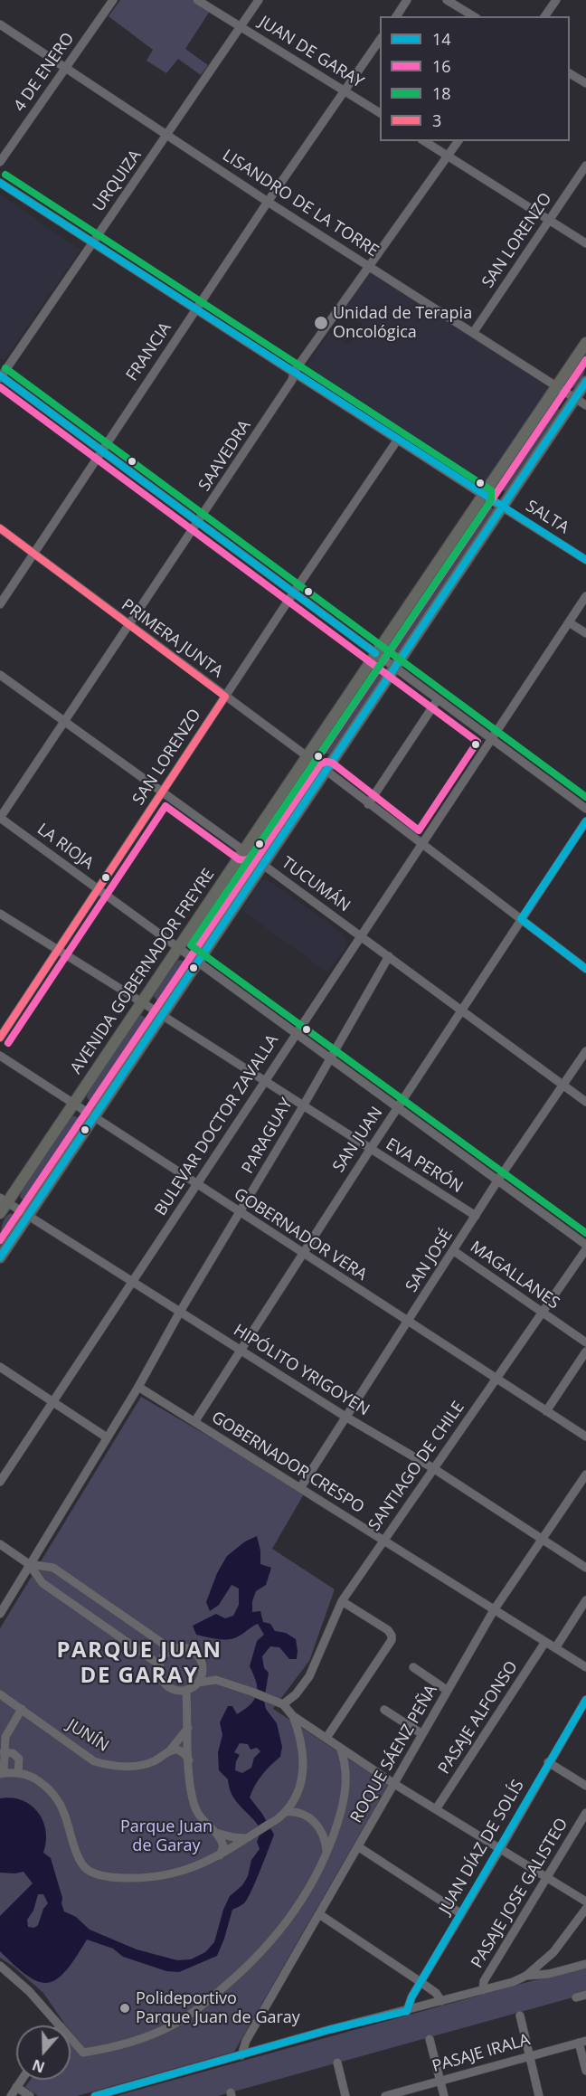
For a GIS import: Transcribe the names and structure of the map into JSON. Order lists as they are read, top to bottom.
{
  "streets": {
    "main road": ["AVENIDA GOBERNADOR FREYRE"],
    "street": [
      "JUAN DE GARAY",
      "4 DE ENERO",
      "URQUIZA",
      "LISANDRO DE LA TORRE",
      "SAN LORENZO",
      "FRANCIA",
      "SAAVEDRA",
      "SALTA",
      "PRIMERA JUNTA",
      "LA RIOJA",
      "TUCUMÁN",
      "BULEVAR DOCTOR ZAVALLA",
      "PARAGUAY",
      "SAN JUAN",
      "EVA PERÓN",
      "GOBERNADOR VERA",
      "SAN JOSÉ",
      "MAGALLANES",
      "HIPÓLITO YRIGOYEN",
      "GOBERNADOR CRESPO",
      "SANTIAGO DE CHILE",
      "PASAJE ALFONSO",
      "JUNÍN",
      "ROQUE SÁENZ PEÑA",
      "JUAN DÍAZ DE SOLÍS",
      "PASAJE JOSE GALISTEO",
      "PASAJE IRALA"
    ]
  },
  "crossings": [
    ["JUAN DE GARAY", "URQUIZA"],
    ["JUAN DE GARAY", "FRANCIA"],
    ["4 DE ENERO", "LISANDRO DE LA TORRE"],
    ["URQUIZA", "LISANDRO DE LA TORRE"],
    ["URQUIZA", "SALTA"],
    ["LISANDRO DE LA TORRE", "SAN LORENZO"],
    ["LISANDRO DE LA TORRE", "FRANCIA"],
    ["LISANDRO DE LA TORRE", "SAAVEDRA"],
    ["LISANDRO DE LA TORRE", "AVENIDA GOBERNADOR FREYRE"],
    ["SAN LORENZO", "SALTA"],
    ["SAN LORENZO", "PRIMERA JUNTA"],
    ["SAN LORENZO", "LA RIOJA"],
    ["SAN LORENZO", "TUCUMÁN"],
    ["SAN LORENZO", "EVA PERÓN"],
    ["FRANCIA", "SALTA"],
    ["FRANCIA", "PRIMERA JUNTA"],
    ["SAAVEDRA", "SALTA"],
    ["SAAVEDRA", "PRIMERA JUNTA"],
    ["SAAVEDRA", "LA RIOJA"],
    ["SAAVEDRA", "TUCUMÁN"],
    ["SALTA", "AVENIDA GOBERNADOR FREYRE"],
    ["PRIMERA JUNTA", "AVENIDA GOBERNADOR FREYRE"],
    ["PRIMERA JUNTA", "BULEVAR DOCTOR ZAVALLA"],
    ["PRIMERA JUNTA", "SAN JUAN"],
    ["LA RIOJA", "AVENIDA GOBERNADOR FREYRE"],
    ["LA RIOJA", "BULEVAR DOCTOR ZAVALLA"],
    ["LA RIOJA", "PARAGUAY"],
    ["LA RIOJA", "SAN JUAN"],
    ["LA RIOJA", "SAN JOSÉ"],
    ["TUCUMÁN", "AVENIDA GOBERNADOR FREYRE"],
    ["TUCUMÁN", "BULEVAR DOCTOR ZAVALLA"],
    ["TUCUMÁN", "PARAGUAY"],
    ["TUCUMÁN", "SAN JUAN"],
    ["TUCUMÁN", "SAN JOSÉ"],
    ["AVENIDA GOBERNADOR FREYRE", "EVA PERÓN"],
    ["AVENIDA GOBERNADOR FREYRE", "GOBERNADOR VERA"],
    ["AVENIDA GOBERNADOR FREYRE", "HIPÓLITO YRIGOYEN"],
    ["BULEVAR DOCTOR ZAVALLA", "EVA PERÓN"],
    ["BULEVAR DOCTOR ZAVALLA", "GOBERNADOR VERA"],
    ["BULEVAR DOCTOR ZAVALLA", "HIPÓLITO YRIGOYEN"],
    ["PARAGUAY", "EVA PERÓN"],
    ["PARAGUAY", "GOBERNADOR VERA"],
    ["PARAGUAY", "HIPÓLITO YRIGOYEN"],
    ["PARAGUAY", "GOBERNADOR CRESPO"],
    ["SAN JUAN", "EVA PERÓN"],
    ["SAN JUAN", "GOBERNADOR VERA"],
    ["SAN JUAN", "HIPÓLITO YRIGOYEN"],
    ["SAN JUAN", "GOBERNADOR CRESPO"],
    ["EVA PERÓN", "SAN JOSÉ"],
    ["GOBERNADOR VERA", "SAN JOSÉ"],
    ["GOBERNADOR VERA", "SANTIAGO DE CHILE"],
    ["SAN JOSÉ", "MAGALLANES"],
    ["SAN JOSÉ", "HIPÓLITO YRIGOYEN"],
    ["SAN JOSÉ", "GOBERNADOR CRESPO"],
    ["MAGALLANES", "SANTIAGO DE CHILE"],
    ["HIPÓLITO YRIGOYEN", "SANTIAGO DE CHILE"],
    ["HIPÓLITO YRIGOYEN", "ROQUE SÁENZ PEÑA"],
    ["GOBERNADOR CRESPO", "SANTIAGO DE CHILE"],
    ["GOBERNADOR CRESPO", "PASAJE ALFONSO"],
    ["GOBERNADOR CRESPO", "ROQUE SÁENZ PEÑA"],
    ["SANTIAGO DE CHILE", "JUNÍN"]
  ],
  "districts": ["PARQUE JUAN DE GARAY"],
  "parks": ["Parque Juan de Garay"],
  "places": ["Unidad de Terapia Oncológica", "Polideportivo Parque Juan de Garay"],
  "lines": [
    "transit line 18",
    "transit line 14",
    "transit line 16",
    "transit line 3"
  ],
  "legend": [
    "14",
    "16",
    "18",
    "3"
  ],
  "north": "bottom"
}
